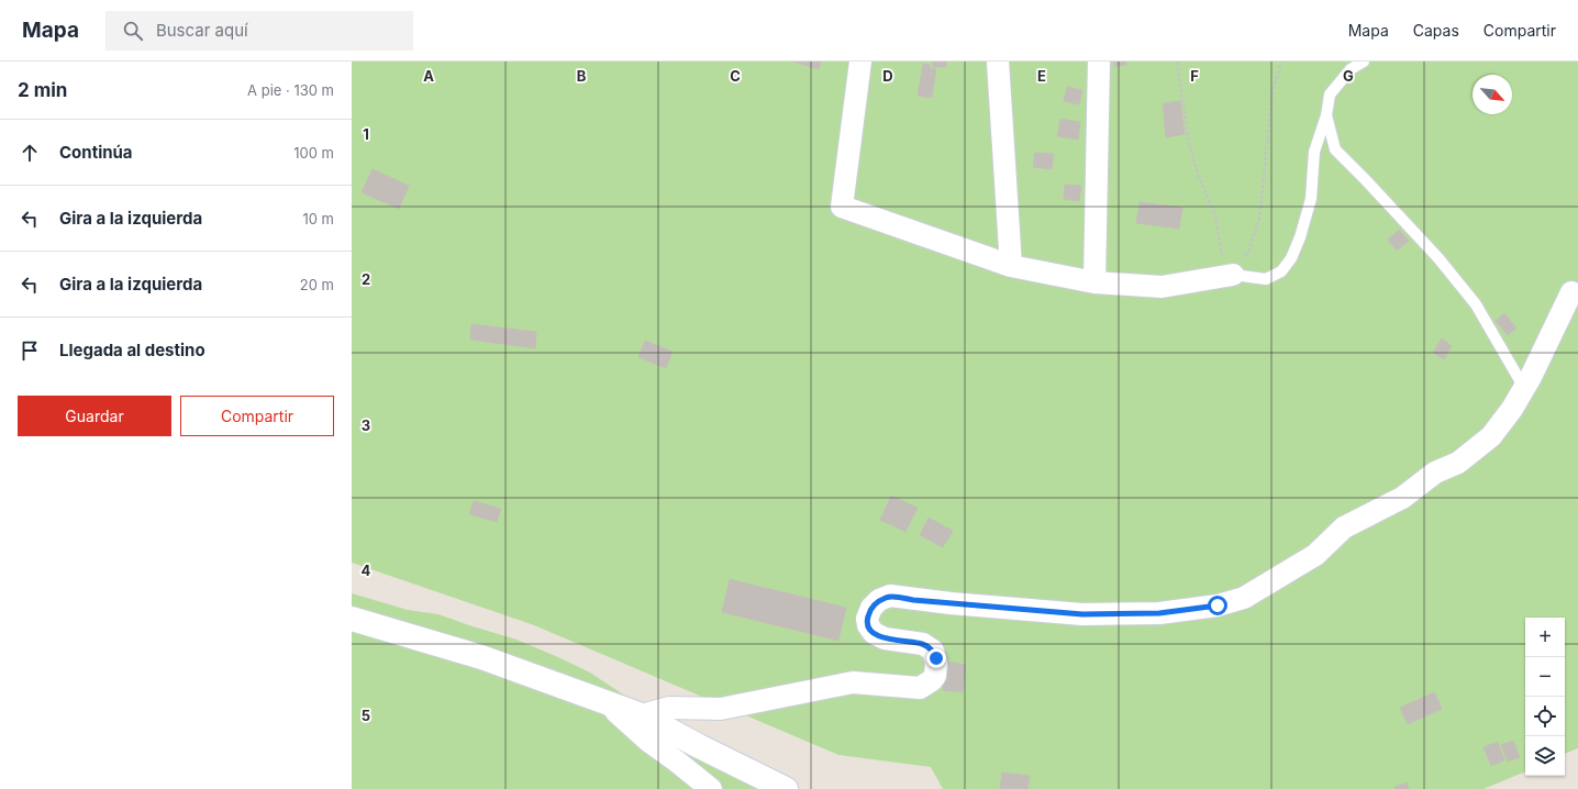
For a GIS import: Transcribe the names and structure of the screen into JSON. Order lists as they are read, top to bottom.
{
  "north": "bottom right",
  "page": {
    "header": "Mapa",
    "search": "Buscar aquí",
    "nav": ["Mapa", "Capas", "Compartir"],
    "heading": ["2 min", "A pie · 130 m"],
    "list": [
      ["Continúa", "100 m"],
      ["Gira a la izquierda", "10 m"],
      ["Gira a la izquierda", "20 m"],
      "Llegada al destino"
    ],
    "buttons": ["Guardar", "Compartir"],
    "map_buttons": ["+", "−"]
  },
  "grid": {
    "columns": [
      "A",
      "B",
      "C",
      "D",
      "E",
      "F",
      "G"
    ],
    "rows": [
      "1",
      "2",
      "3",
      "4",
      "5"
    ]
  }
}
